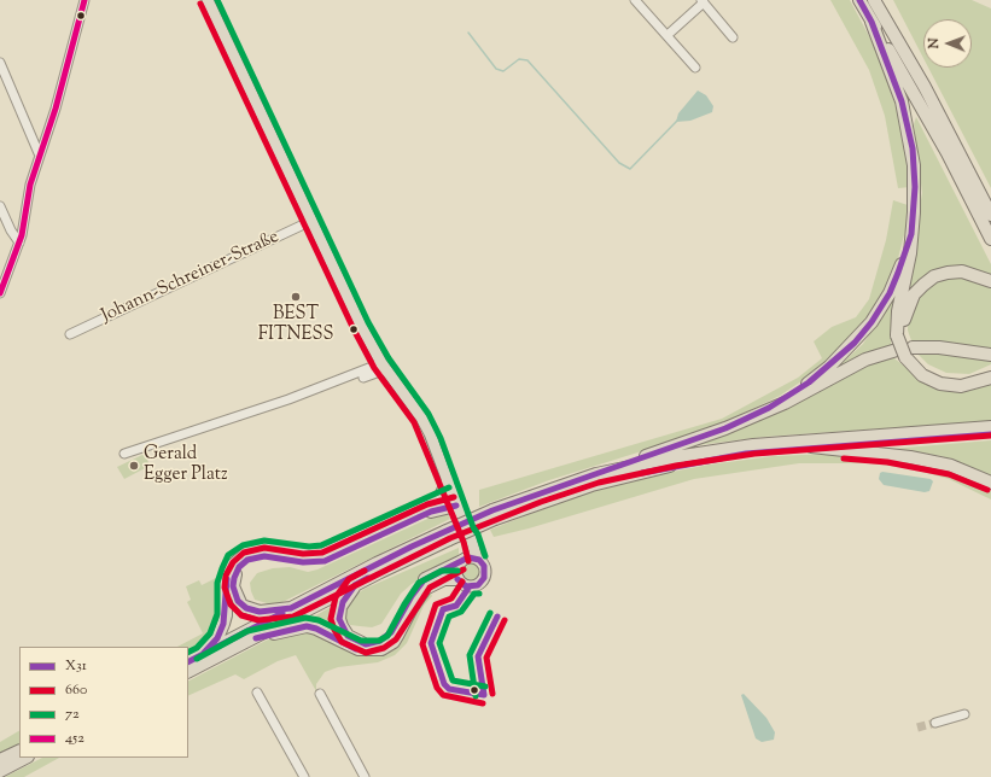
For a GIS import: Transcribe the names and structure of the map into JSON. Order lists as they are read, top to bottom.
{
  "streets": {
    "street": ["Johann-Schreiner-Straße"]
  },
  "places": ["BEST FITNESS", "Gerald Egger Platz"],
  "lines": [
    "transit line X31",
    "transit line 72",
    "transit line 452",
    "transit line 660"
  ],
  "legend": [
    "X31",
    "660",
    "72",
    "452"
  ],
  "north": "left"
}
